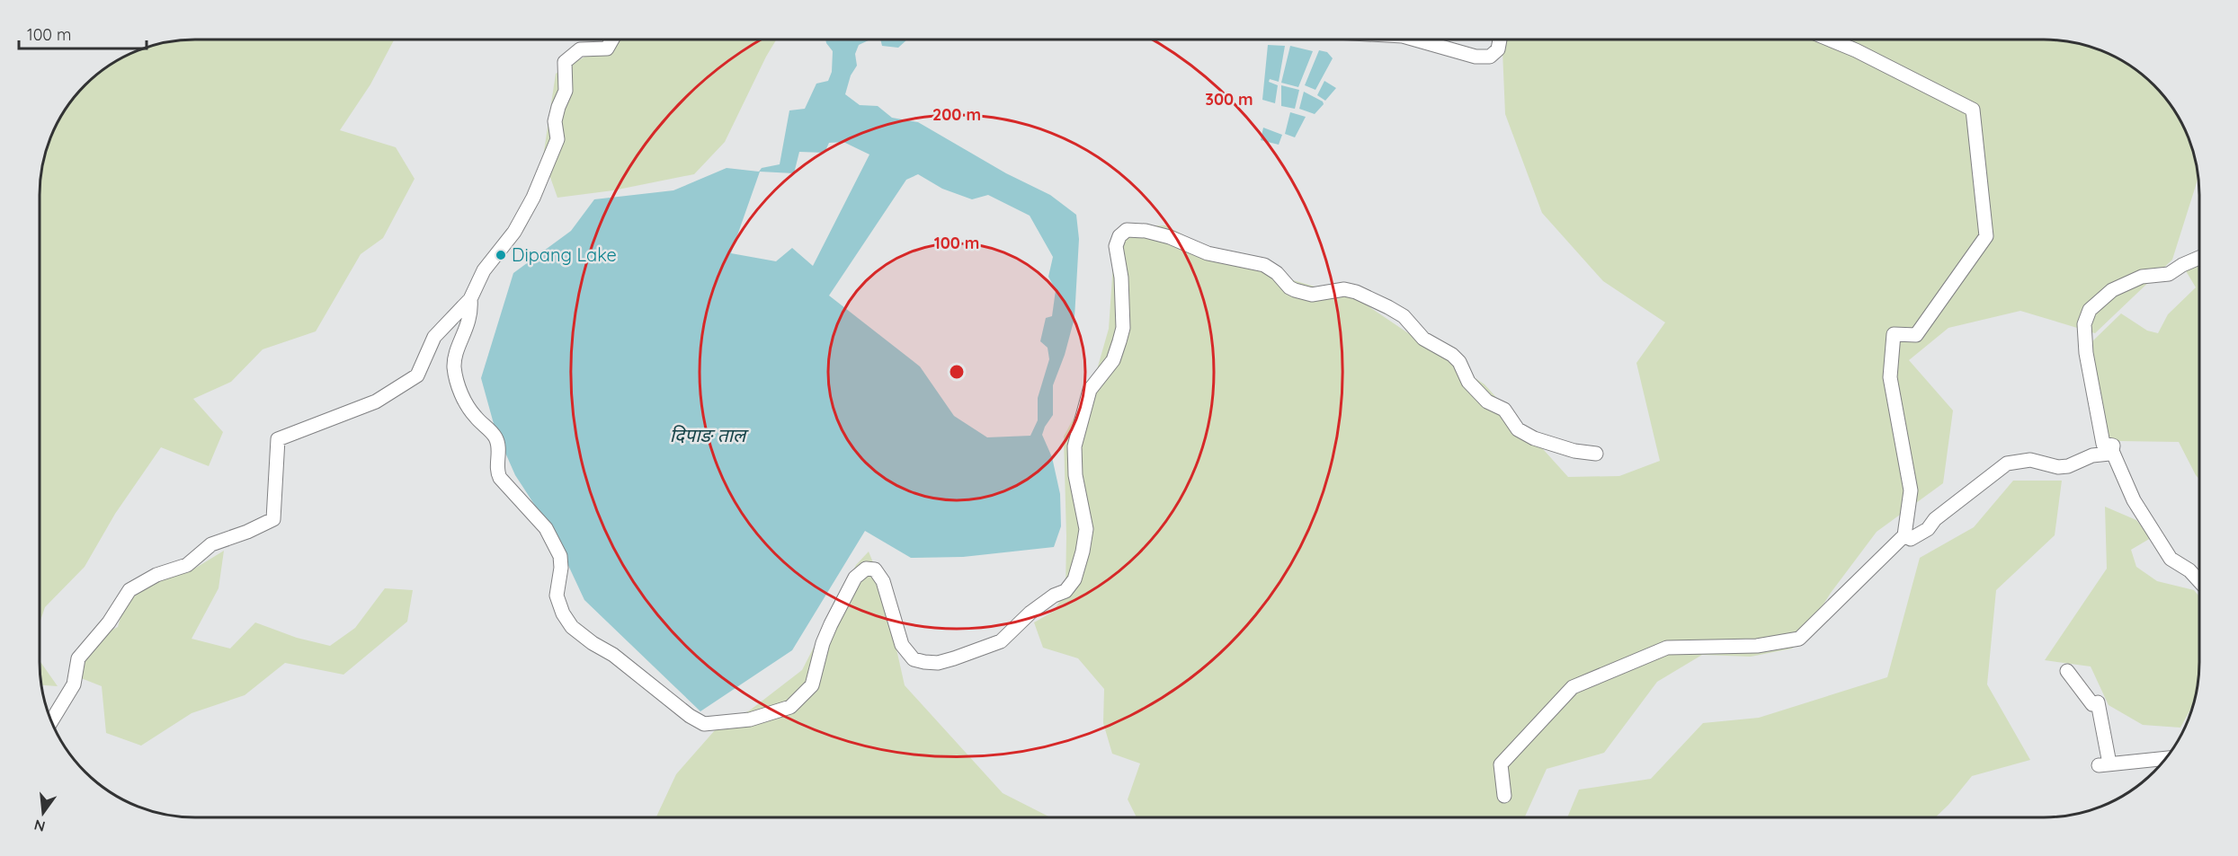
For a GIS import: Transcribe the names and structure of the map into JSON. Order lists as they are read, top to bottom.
{
  "water": ["दिपाङ ताल"],
  "places": ["Dipang Lake"],
  "scale_bar": "100 m",
  "north": "bottom",
  "rings": ["300 m", "200 m", "100 m"]
}
